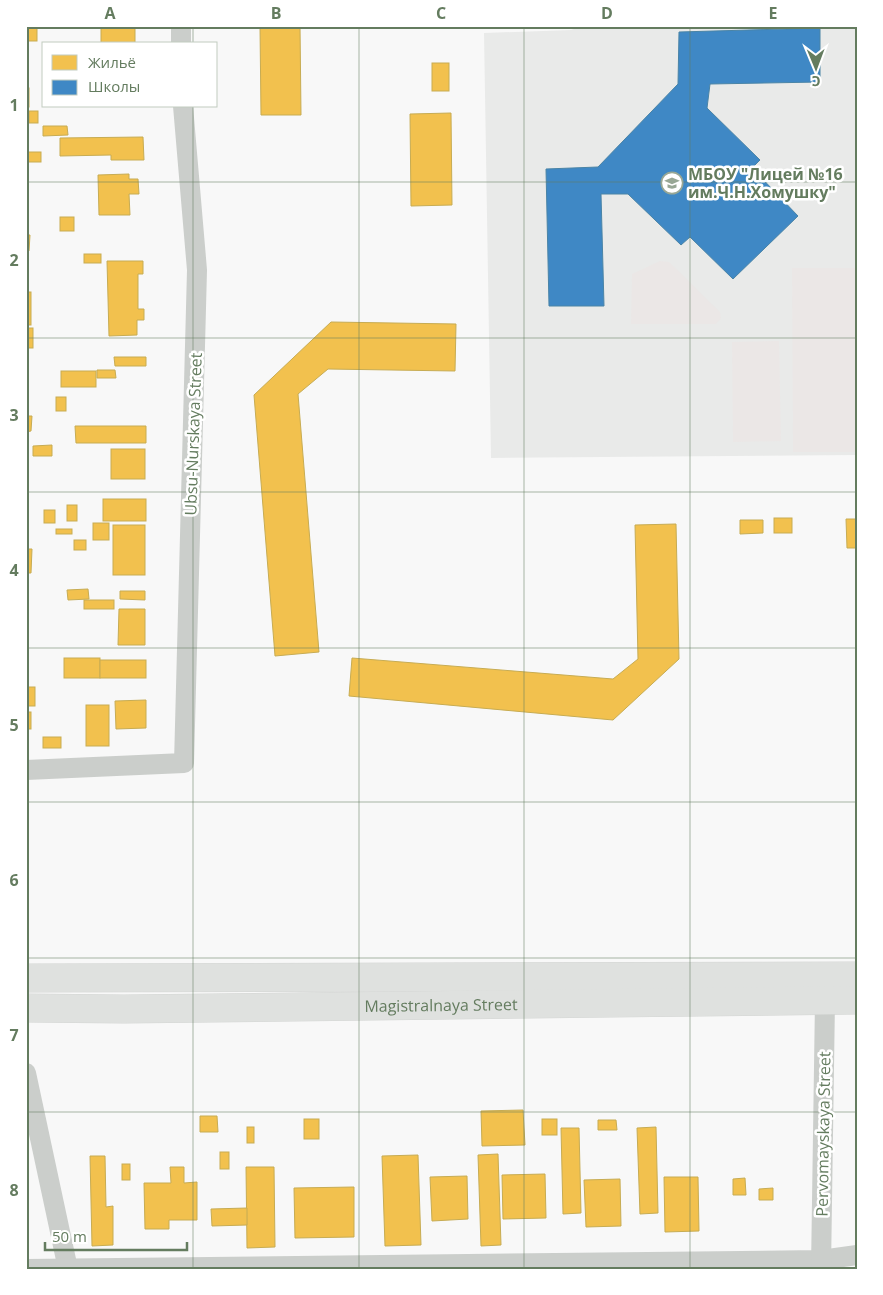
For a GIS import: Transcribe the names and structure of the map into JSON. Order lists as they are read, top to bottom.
{
  "streets": {
    "main road": ["Magistralnaya Street"],
    "street": ["Ubsu-Nurskaya Street", "Pervomayskaya Street"]
  },
  "crossings": [
    ["Magistralnaya Street", "Pervomayskaya Street"]
  ],
  "places": {
    "school or university": ["МБОУ \"Лицей №16 им.Ч.Н.Хомушку\""]
  },
  "legend": ["Жильё", "Школы"],
  "scale_bar": "50 m",
  "north": "bottom",
  "grid": {
    "columns": [
      "A",
      "B",
      "C",
      "D",
      "E"
    ],
    "rows": [
      "1",
      "2",
      "3",
      "4",
      "5",
      "6",
      "7",
      "8"
    ]
  }
}
